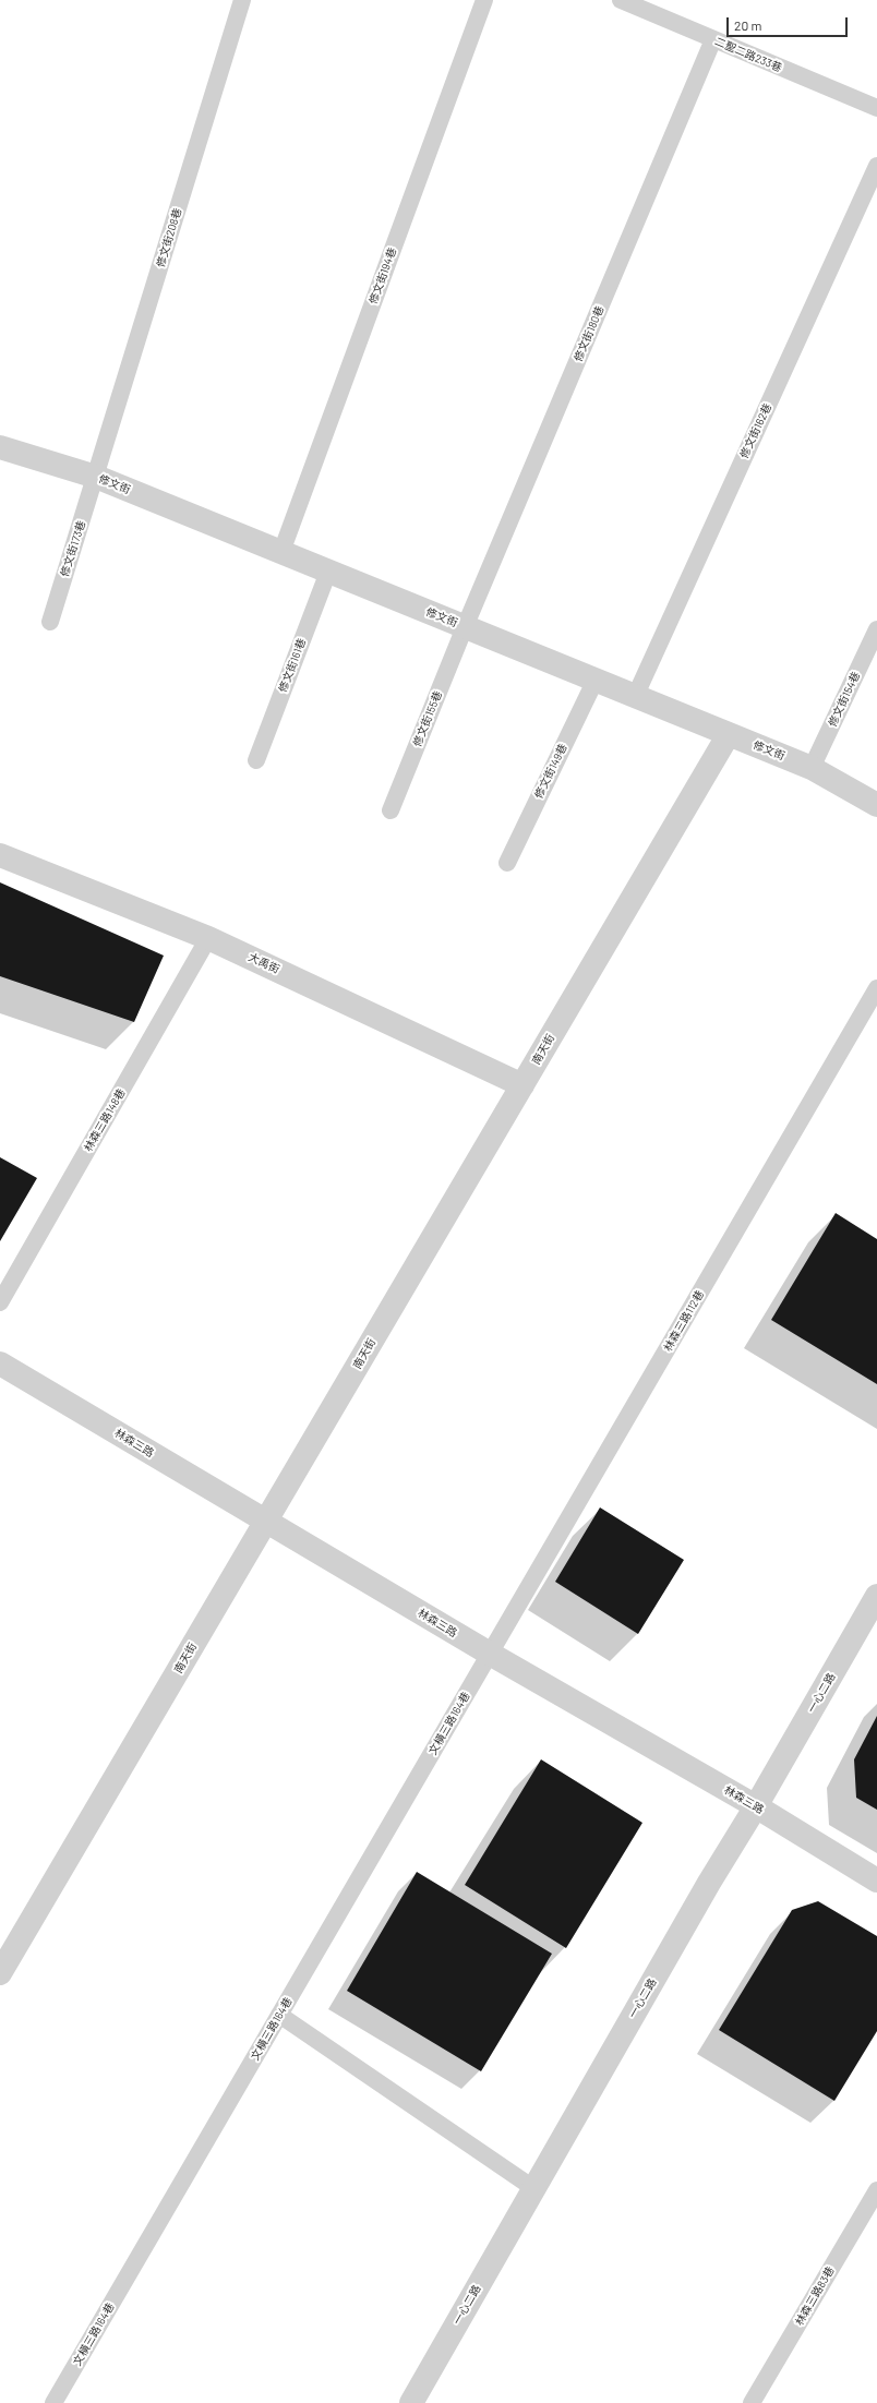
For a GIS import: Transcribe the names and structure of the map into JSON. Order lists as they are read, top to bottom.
{
  "streets": {
    "street": [
      "修文街",
      "大禹街",
      "南天街",
      "林森三路",
      "一心二路"
    ],
    "lane": [
      "二聖二路233巷",
      "修文街208巷",
      "修文街194巷",
      "修文街180巷",
      "修文街162巷",
      "修文街173巷",
      "修文街161巷",
      "修文街154巷",
      "修文街155巷",
      "修文街149巷",
      "林森三路148巷",
      "林森三路112巷",
      "文橫三路164巷",
      "林森三路83巷"
    ]
  },
  "crossings": [
    ["二聖二路233巷", "修文街180巷"],
    ["修文街208巷", "修文街"],
    ["修文街208巷", "修文街173巷"],
    ["修文街194巷", "修文街"],
    ["修文街180巷", "修文街"],
    ["修文街180巷", "修文街155巷"],
    ["修文街162巷", "修文街"],
    ["修文街", "修文街173巷"],
    ["修文街", "修文街161巷"],
    ["修文街", "修文街154巷"],
    ["修文街", "修文街155巷"],
    ["修文街", "修文街149巷"],
    ["修文街", "南天街"],
    ["大禹街", "南天街"],
    ["大禹街", "林森三路148巷"],
    ["南天街", "林森三路"],
    ["林森三路112巷", "林森三路"],
    ["林森三路112巷", "文橫三路164巷"],
    ["林森三路", "一心二路"],
    ["林森三路", "文橫三路164巷"]
  ],
  "scale_bar": "20 m"
}
